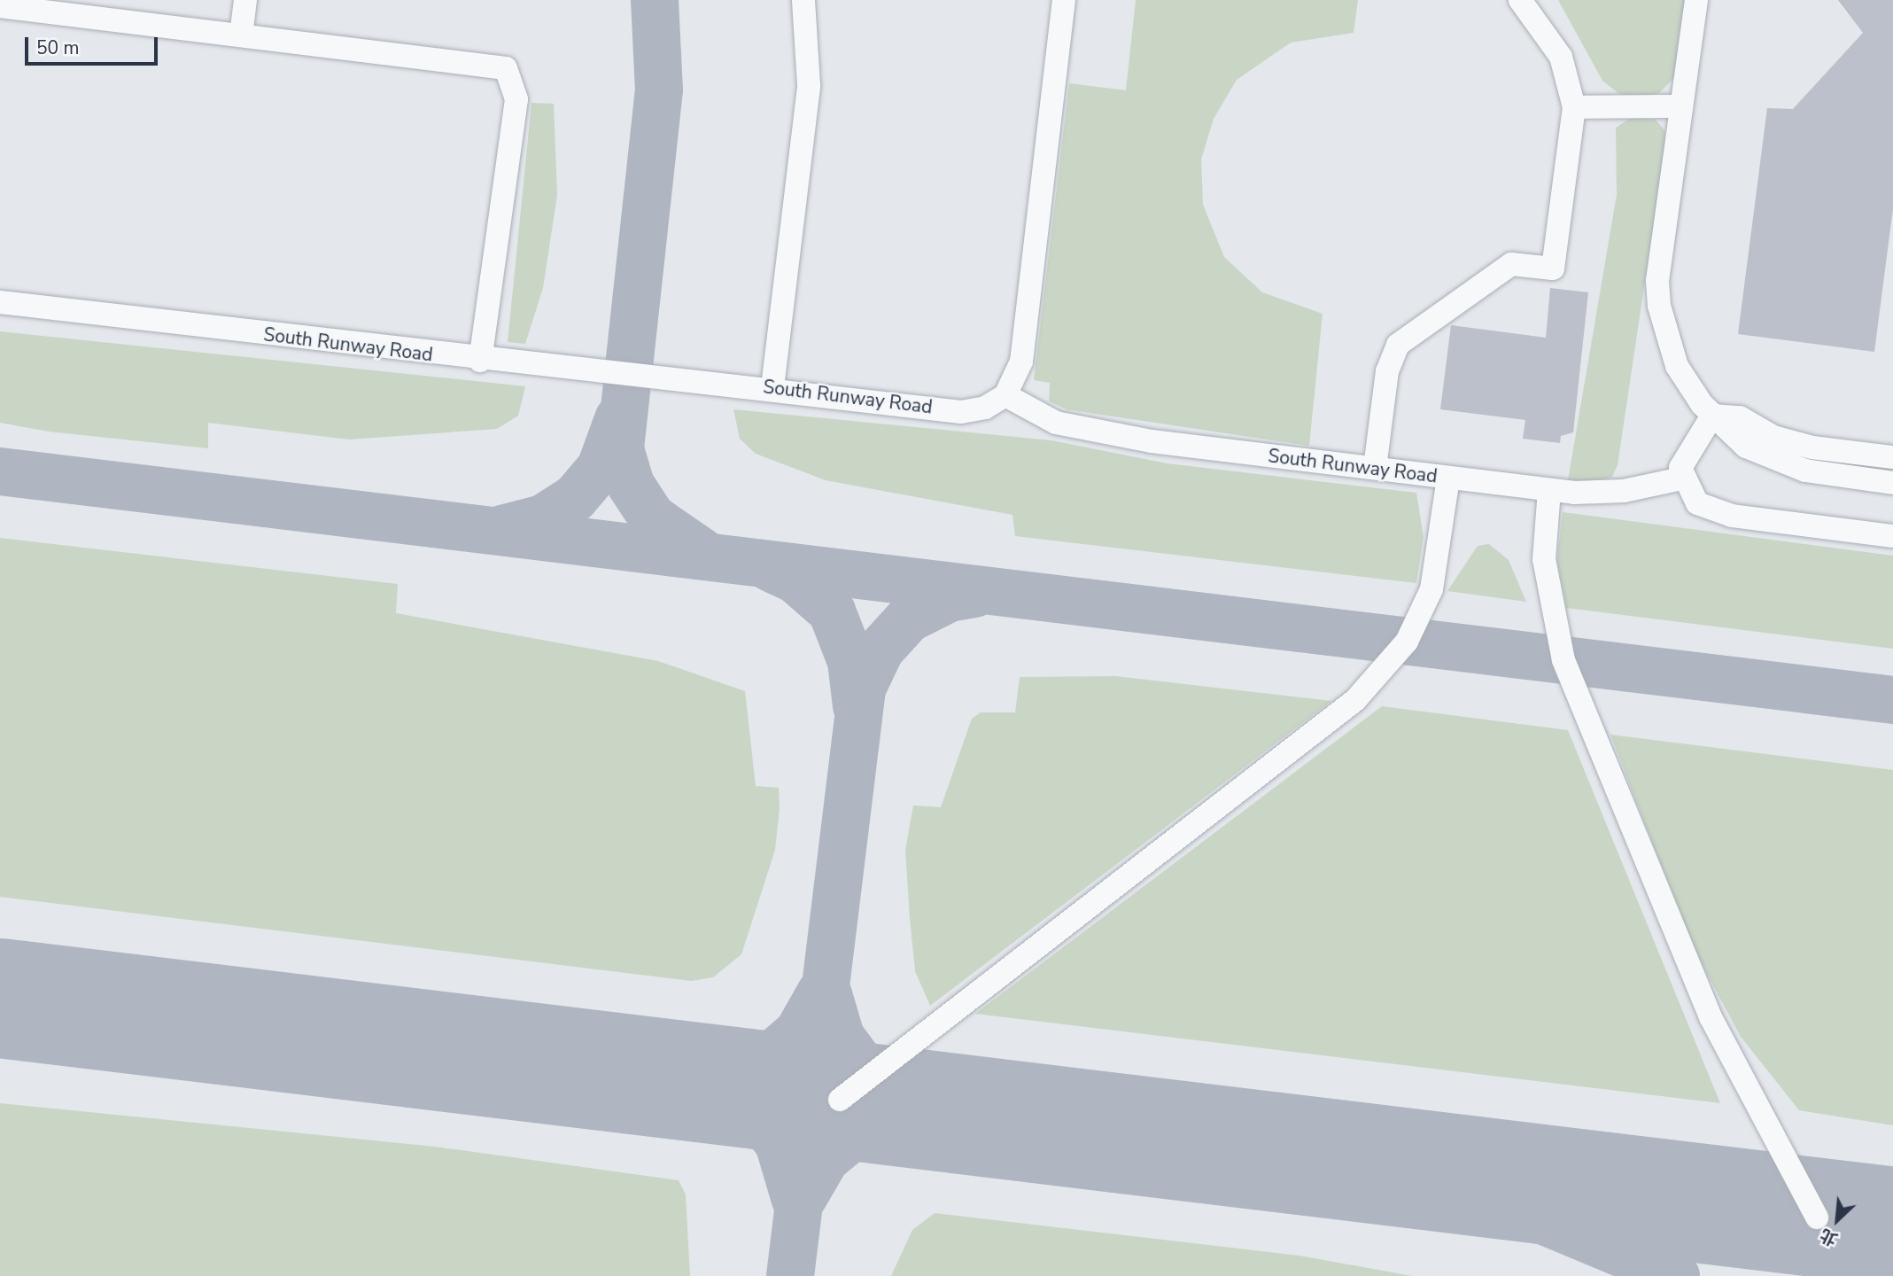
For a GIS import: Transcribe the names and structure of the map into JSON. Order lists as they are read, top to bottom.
{
  "streets": {
    "lane": ["South Runway Road"]
  },
  "scale_bar": "50 m",
  "north": "bottom left"
}
